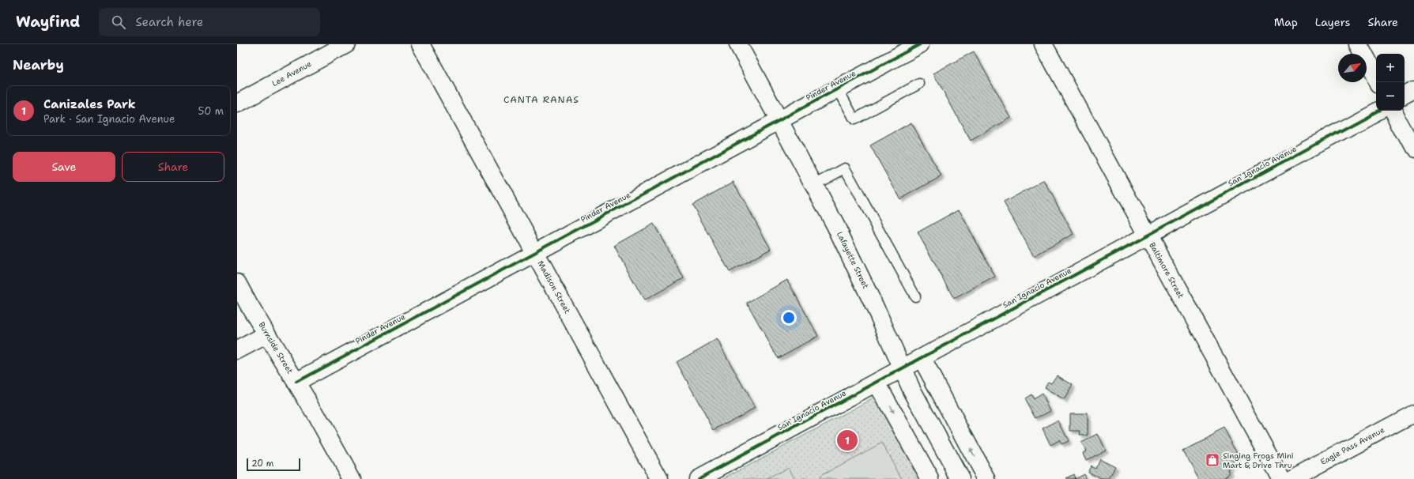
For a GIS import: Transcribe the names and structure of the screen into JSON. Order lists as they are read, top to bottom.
{
  "streets": {
    "street": [
      "Lee Avenue",
      "Pinder Avenue",
      "San Ignacio Avenue",
      "Lafayette Street",
      "Baltimore Street",
      "Madison Street",
      "Burnside Street",
      "Eagle Pass Avenue"
    ]
  },
  "crossings": [
    ["Pinder Avenue", "Lafayette Street"],
    ["Pinder Avenue", "Madison Street"],
    ["Pinder Avenue", "Burnside Street"],
    ["San Ignacio Avenue", "Lafayette Street"],
    ["San Ignacio Avenue", "Baltimore Street"]
  ],
  "districts": ["CANTA RANAS"],
  "places": {
    "shop": ["Singing Frogs Mini Mart & Drive Thru"]
  },
  "scale_bar": "20 m",
  "north": "top right",
  "page": {
    "header": "Wayfind",
    "search": "Search here",
    "nav": ["Map", "Layers", "Share"],
    "heading": "Nearby",
    "map_buttons": ["+", "−"],
    "list": [
      {
        "mark": "1",
        "name": "Canizales Park",
        "note": "Park · San Ignacio Avenue",
        "value": "50 m"
      }
    ],
    "buttons": ["Save", "Share"],
    "pins": "1",
    "scale": "20 m"
  }
}
